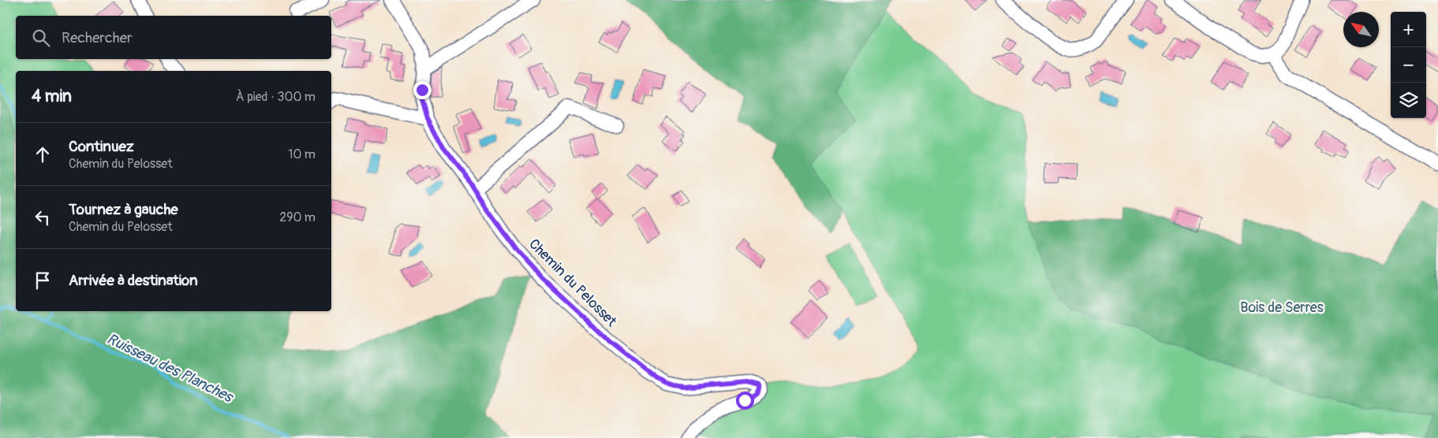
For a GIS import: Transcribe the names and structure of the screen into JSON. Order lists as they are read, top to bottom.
{
  "streets": {
    "street": ["Chemin du Pelosset"]
  },
  "water": ["Ruisseau des Planches"],
  "parks": ["Bois de Serres"],
  "north": "top left",
  "page": {
    "map_buttons": ["+", "−"],
    "search": "Rechercher",
    "heading": ["4 min", "À pied · 300 m"],
    "list": [
      ["Continuez", "Chemin du Pelosset", "10 m"],
      ["Tournez à gauche", "Chemin du Pelosset", "290 m"],
      "Arrivée à destination"
    ]
  }
}
